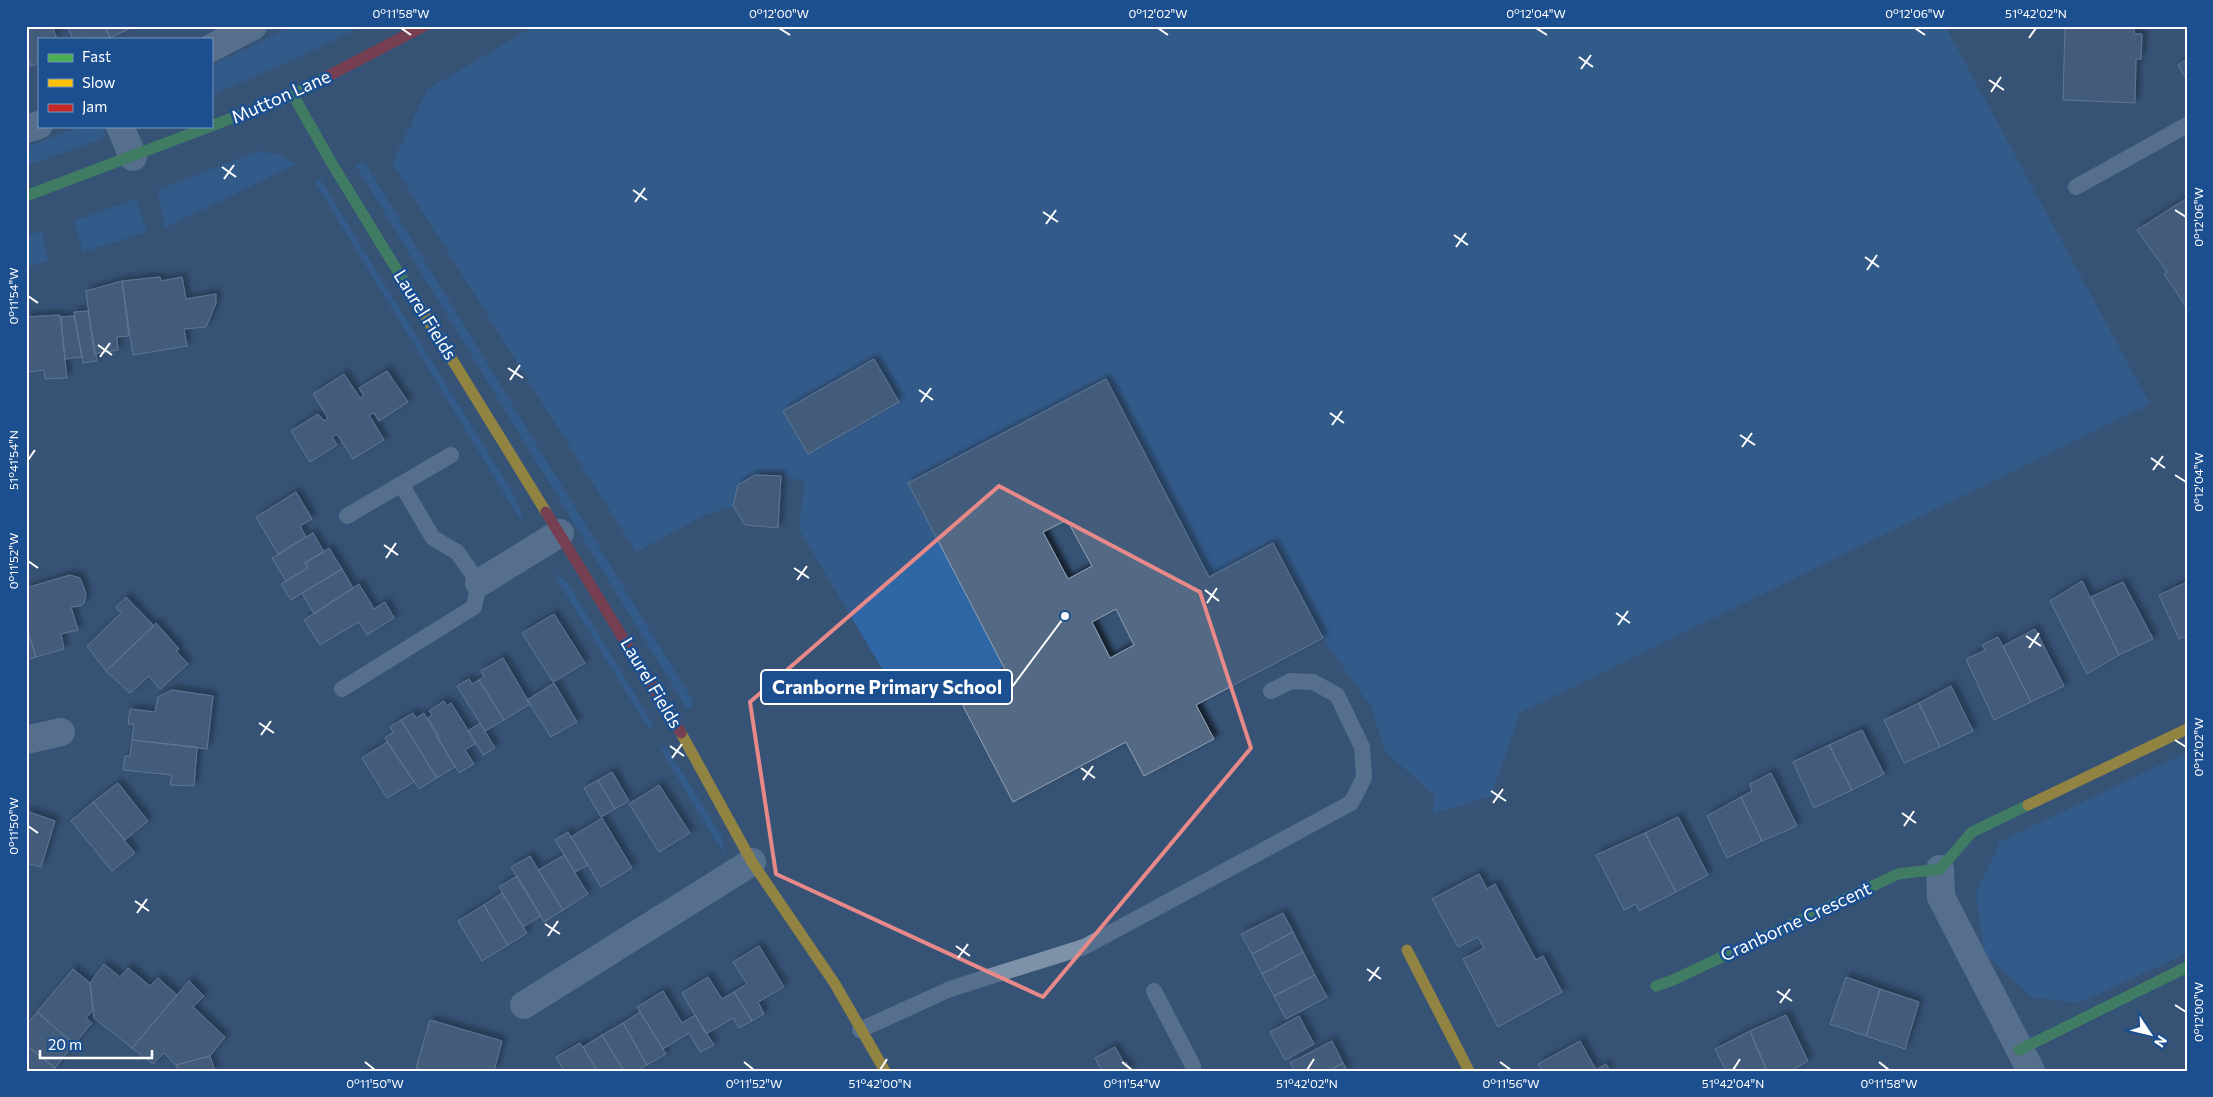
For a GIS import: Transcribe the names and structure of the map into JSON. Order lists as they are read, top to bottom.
{
  "streets": {
    "street": ["Mutton Lane", "Laurel Fields", "Cranborne Crescent"]
  },
  "crossings": [
    ["Mutton Lane", "Laurel Fields"]
  ],
  "places": ["Cranborne Primary School"],
  "legend": ["Fast", "Slow", "Jam"],
  "scale_bar": "20 m",
  "north": "bottom right",
  "coordinates": [
    "0°11'58\"W",
    "0°12'00\"W",
    "0°12'02\"W",
    "0°12'04\"W",
    "0°12'06\"W",
    "51°42'02\"N",
    "0°11'54\"W",
    "51°41'54\"N",
    "0°11'52\"W",
    "0°11'50\"W",
    "51°42'00\"N",
    "0°11'56\"W",
    "51°42'04\"N"
  ]
}
